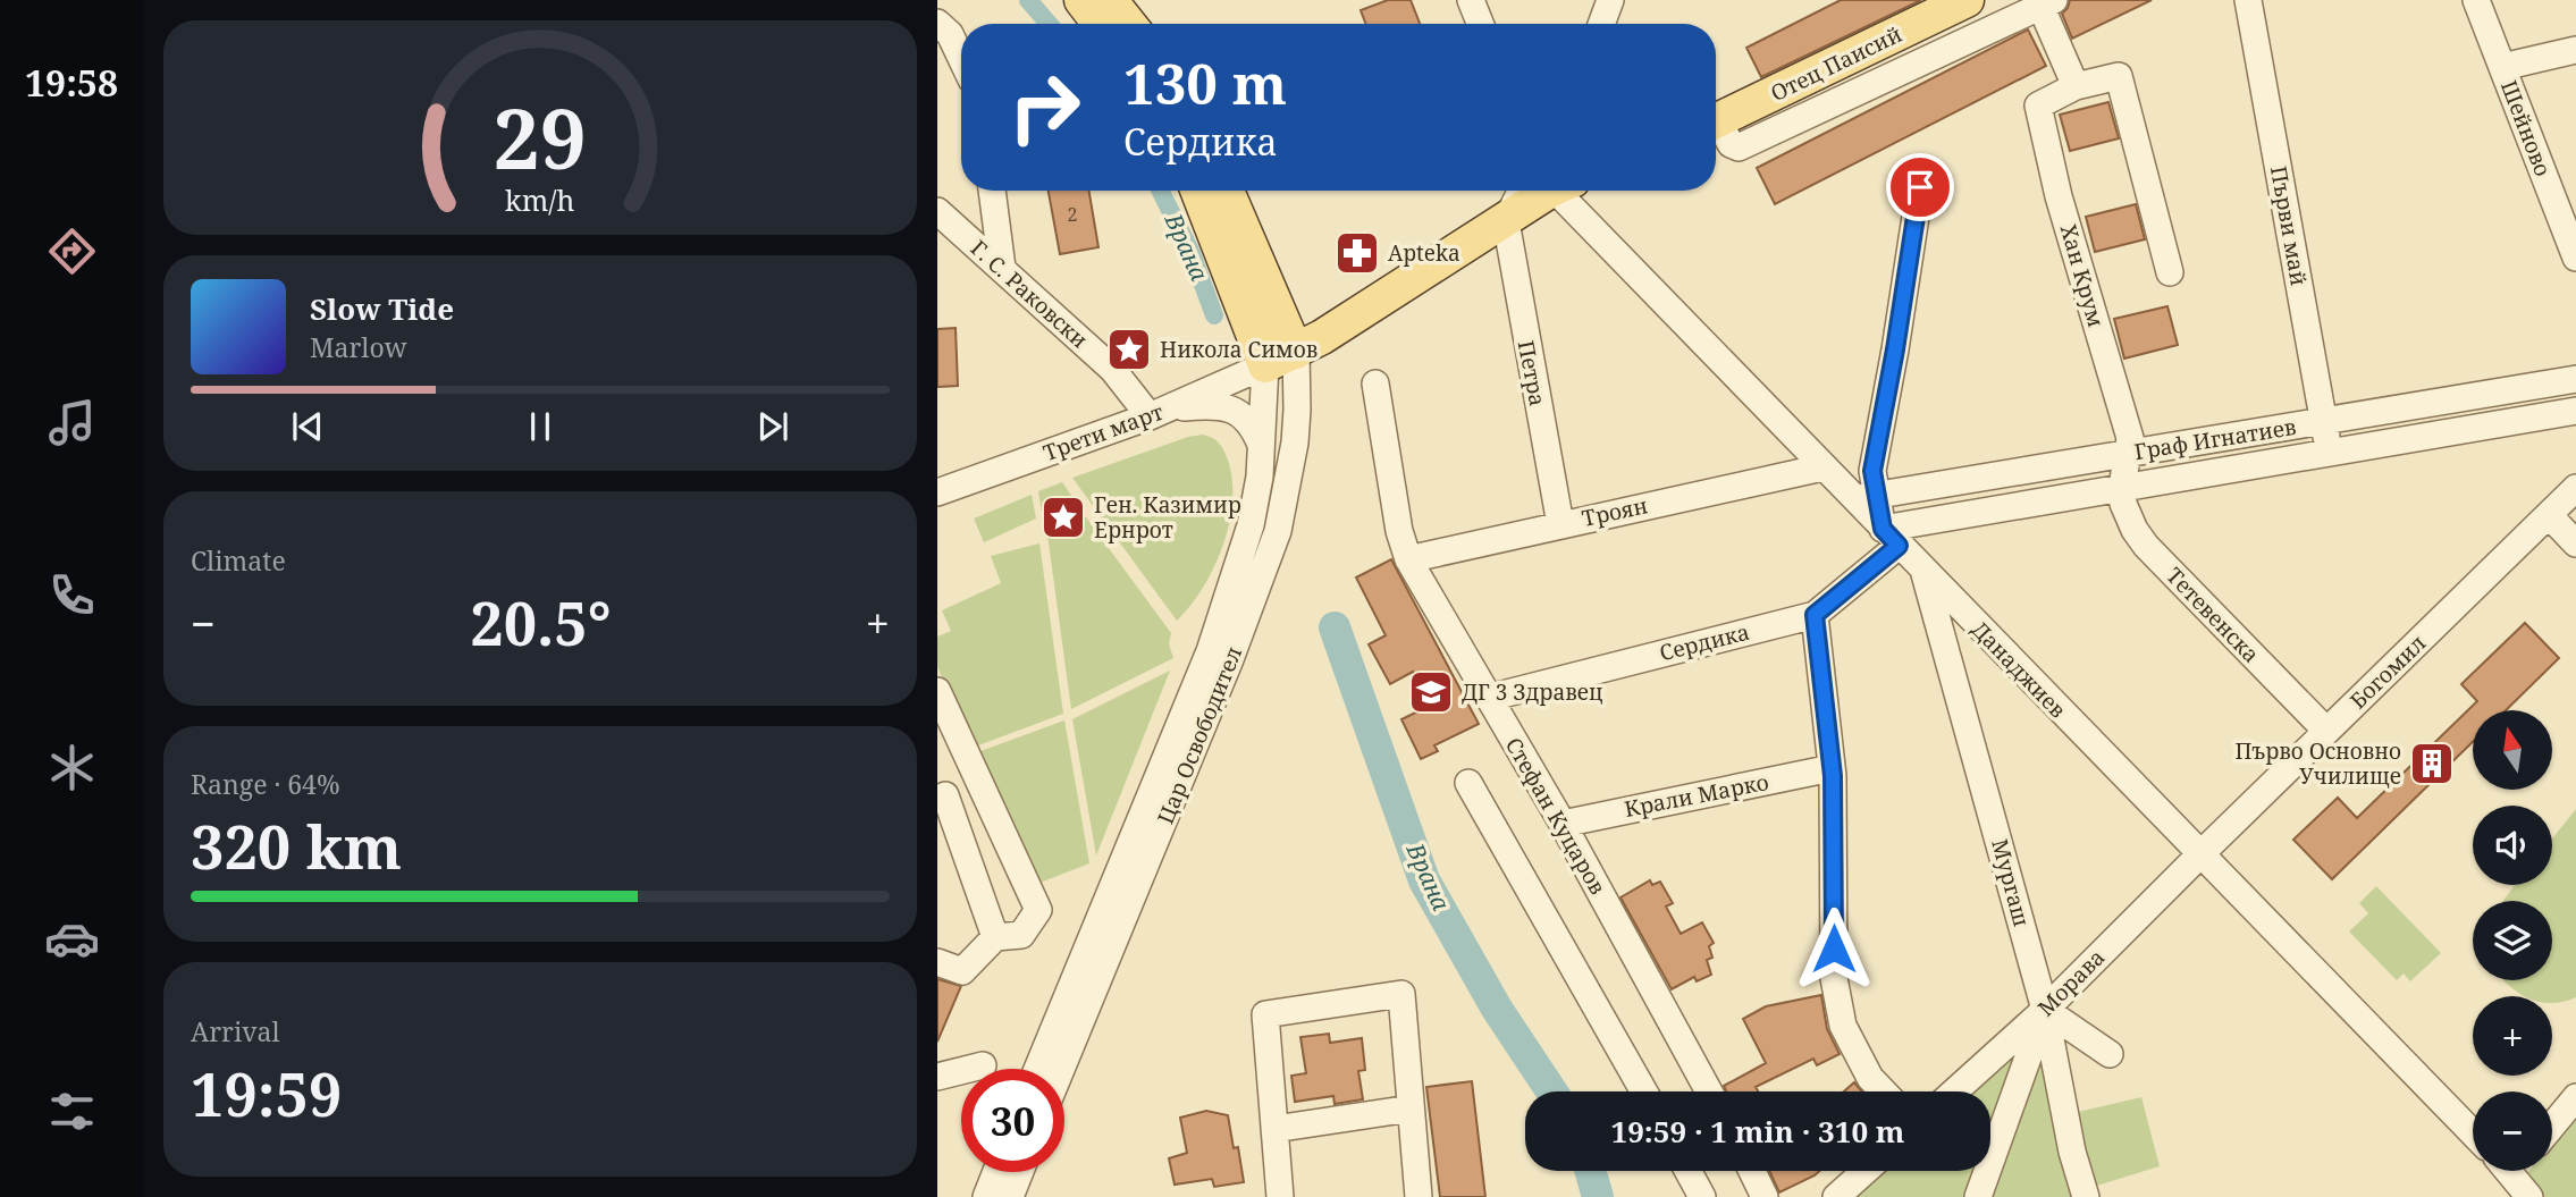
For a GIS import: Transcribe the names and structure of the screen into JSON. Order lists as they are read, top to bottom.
{
  "streets": {
    "main road": ["Отец Паисий"],
    "street": [
      "Шейново",
      "Първи май",
      "Хан Крум",
      "Г. С. Раковски",
      "Петра",
      "Трети март",
      "Граф Игнатиев",
      "Троян",
      "Тетевенска",
      "Сердика",
      "Данаджиев",
      "Богомил",
      "Цар Освободител",
      "Крали Марко",
      "Стефан Куцаров",
      "Мургаш",
      "Морава"
    ]
  },
  "crossings": [
    ["Първи май", "Граф Игнатиев"],
    ["Хан Крум", "Граф Игнатиев"],
    ["Хан Крум", "Тетевенска"],
    ["Г. С. Раковски", "Трети март"],
    ["Петра", "Троян"],
    ["Трети март", "Цар Освободител"],
    ["Граф Игнатиев", "Тетевенска"],
    ["Граф Игнатиев", "Сердика"],
    ["Граф Игнатиев", "Данаджиев"],
    ["Троян", "Данаджиев"],
    ["Троян", "Стефан Куцаров"],
    ["Тетевенска", "Богомил"],
    ["Сердика", "Данаджиев"],
    ["Сердика", "Стефан Куцаров"],
    ["Данаджиев", "Богомил"],
    ["Данаджиев", "Мургаш"],
    ["Данаджиев", "Морава"],
    ["Богомил", "Морава"],
    ["Крали Марко", "Стефан Куцаров"],
    ["Мургаш", "Морава"]
  ],
  "water": ["Врана"],
  "places": {
    "pharmacy": ["Apteka"],
    "place": ["Никола Симов", "Ген. Казимир Ернрот"],
    "school or university": ["ДГ 3 Здравец"],
    "building": ["Първо Основно Училище"]
  },
  "house_numbers": ["2"],
  "north": "top",
  "page": {
    "tabs": "19:58",
    "turn": ["130 m", "Сердика"],
    "song": ["Slow Tide", "Marlow"],
    "tile": [
      "Climate",
      ["Range · 64%", "320 km"],
      ["Arrival", "19:59"]
    ],
    "heat": ["−", "20.5°", "+"],
    "map_buttons": ["+", "−"],
    "limit": "30",
    "trip": "19:59 · 1 min · 310 m",
    "gauge": ["29", "km/h"]
  }
}
